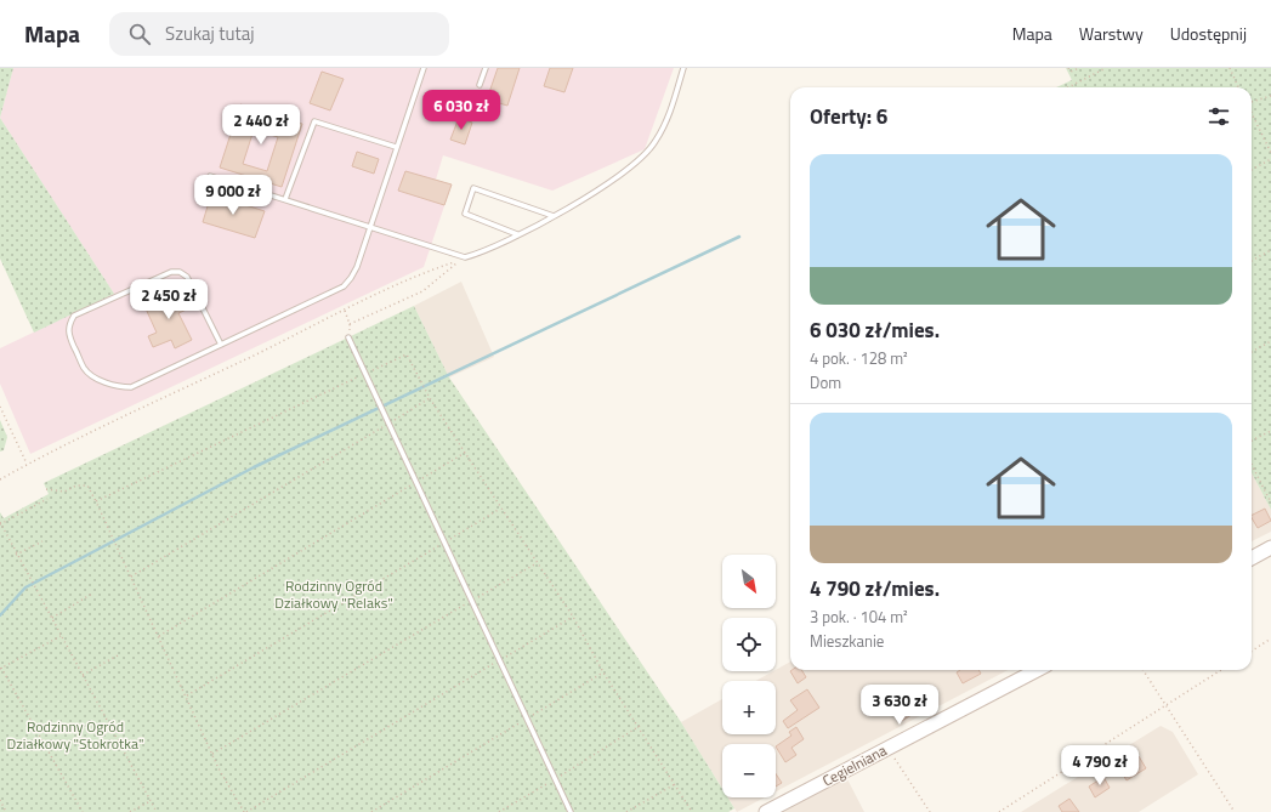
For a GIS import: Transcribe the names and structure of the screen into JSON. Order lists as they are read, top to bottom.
{
  "streets": {
    "street": ["Cegielniana"]
  },
  "parks": ["Rodzinny Ogród Działkowy \"Relaks\"", "Rodzinny Ogród Działkowy \"Stokrotka\""],
  "north": "bottom right",
  "page": {
    "header": "Mapa",
    "search": "Szukaj tutaj",
    "nav": ["Mapa", "Warstwy", "Udostępnij"],
    "heading": "Oferty: 6",
    "price": [
      "6 030 zł",
      "2 440 zł",
      "9 000 zł",
      "2 450 zł",
      "3 630 zł",
      "4 790 zł"
    ],
    "list": [
      {
        "name": "6 030 zł/mies.",
        "note": "4 pok. · 128 m² · Dom"
      },
      {
        "name": "4 790 zł/mies.",
        "note": "3 pok. · 104 m² · Mieszkanie"
      }
    ],
    "map_buttons": ["+", "−"]
  }
}
